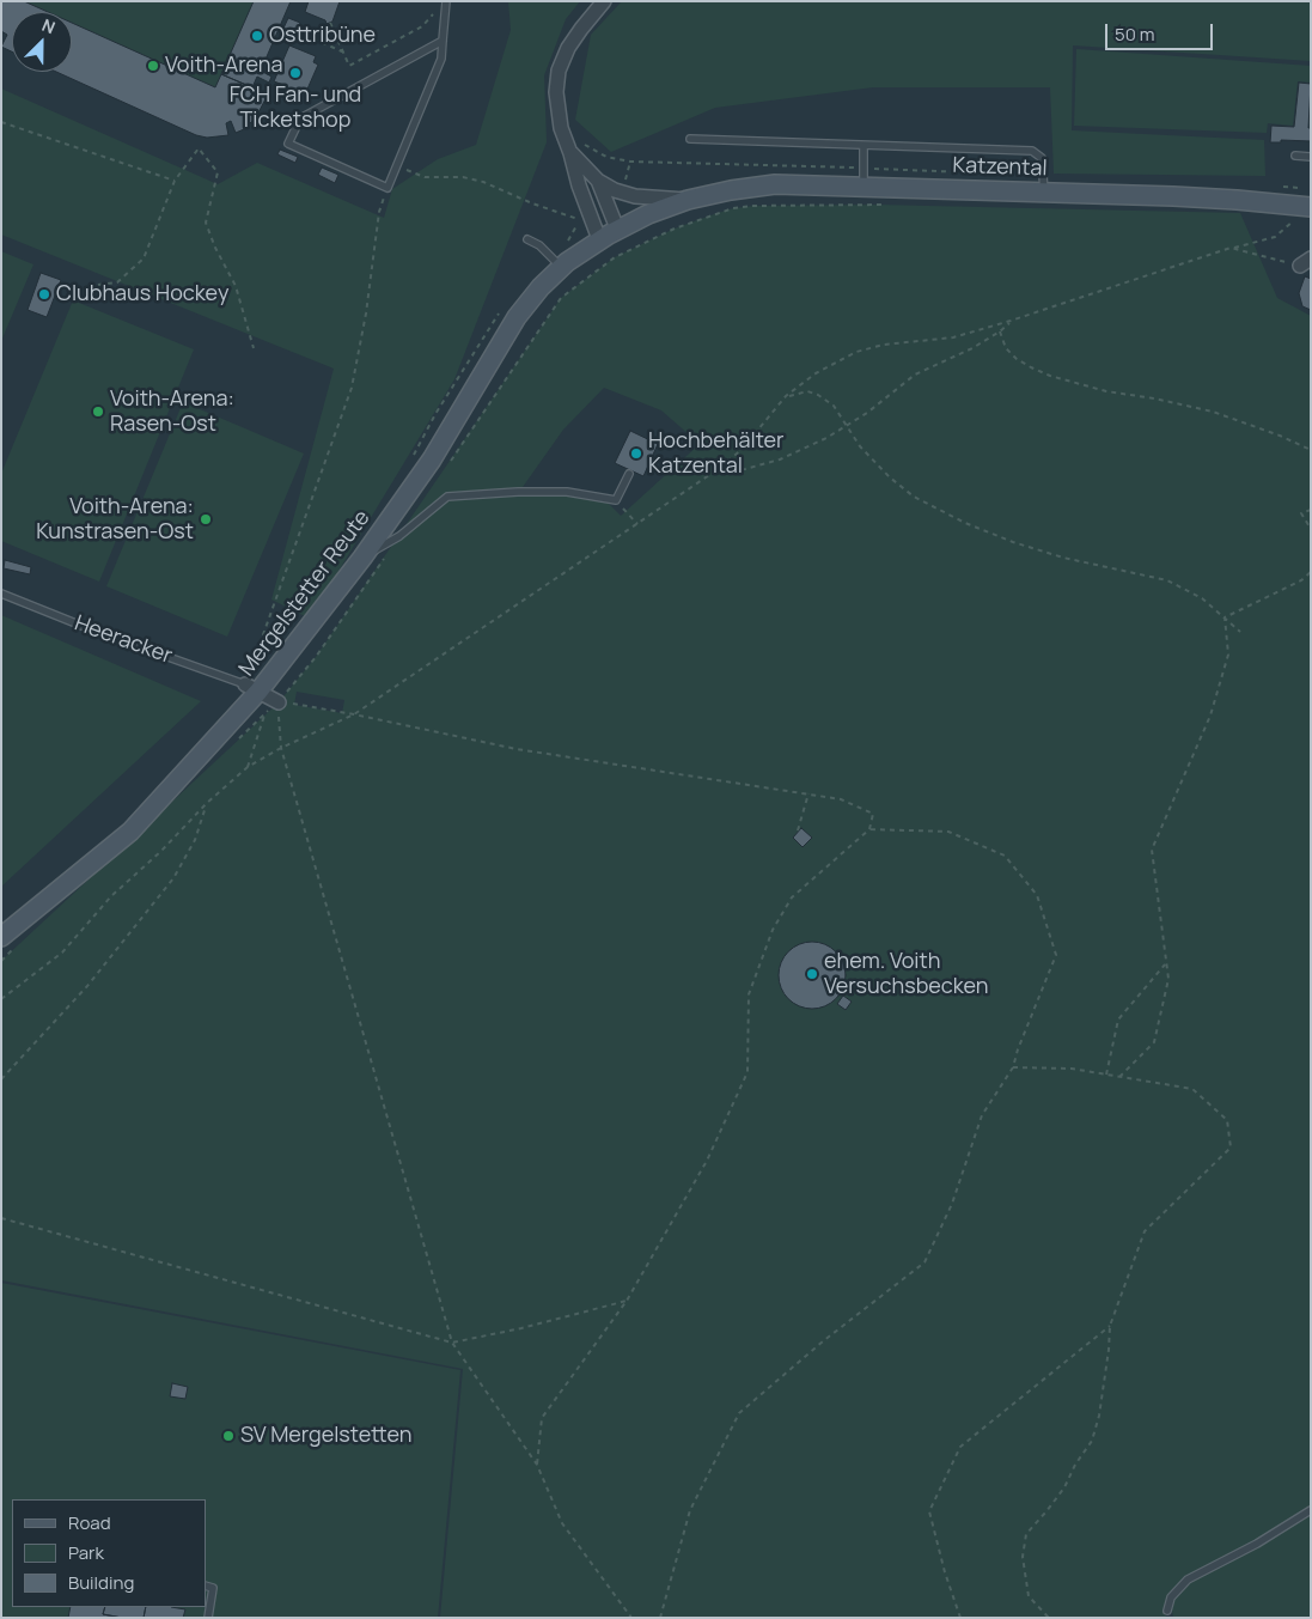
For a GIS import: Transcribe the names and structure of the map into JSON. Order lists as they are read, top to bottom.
{
  "streets": {
    "street": ["Katzental", "Mergelstetter Reute"],
    "lane": ["Heeracker"]
  },
  "crossings": [
    ["Katzental", "Mergelstetter Reute"],
    ["Mergelstetter Reute", "Heeracker"]
  ],
  "places": [
    "Osttribüne",
    "Voith-Arena",
    "FCH Fan- und Ticketshop",
    "Clubhaus Hockey",
    "Voith-Arena: Rasen-Ost",
    "Hochbehälter Katzental",
    "Voith-Arena: Kunstrasen-Ost",
    "ehem. Voith Versuchsbecken",
    "SV Mergelstetten"
  ],
  "legend": ["Road", "Park", "Building"],
  "scale_bar": "50 m",
  "north": "top right"
}
